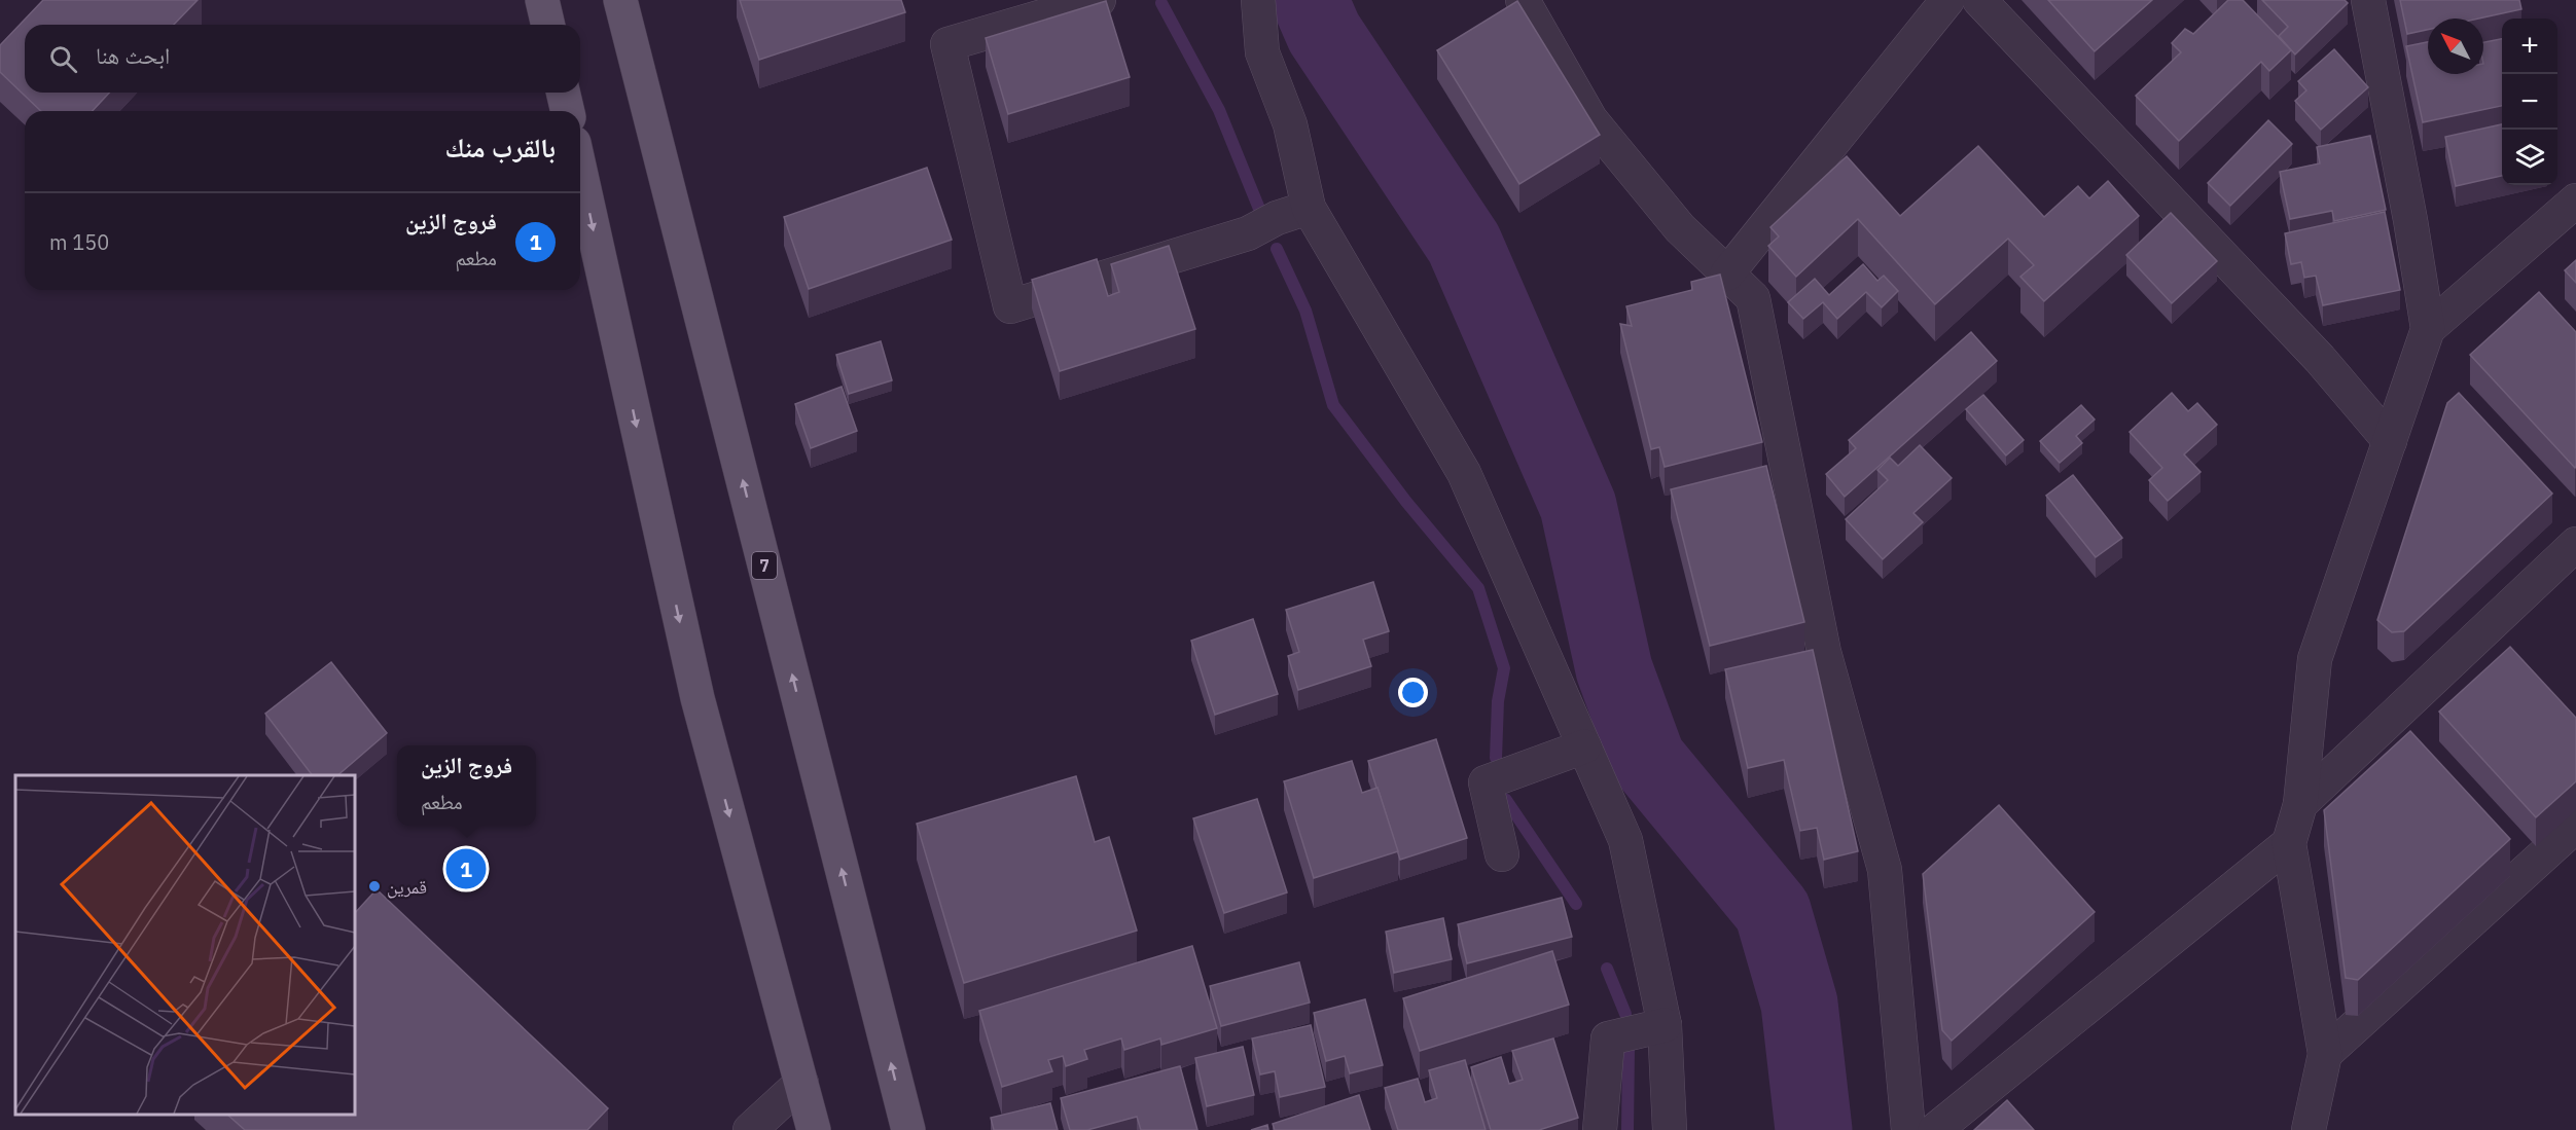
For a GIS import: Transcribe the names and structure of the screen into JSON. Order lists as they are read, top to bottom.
{
  "streets": {
    "main road": ["7"]
  },
  "places": ["قمرين"],
  "north": "top left",
  "page": {
    "map_buttons": ["+", "−"],
    "search": "ابحث هنا",
    "heading": "بالقرب منك",
    "list": [
      {
        "mark": "1",
        "name": "فروج الزين",
        "note": "مطعم",
        "value": "150 m"
      }
    ],
    "popup": ["فروج الزين", "مطعم"],
    "pins": "1"
  }
}
